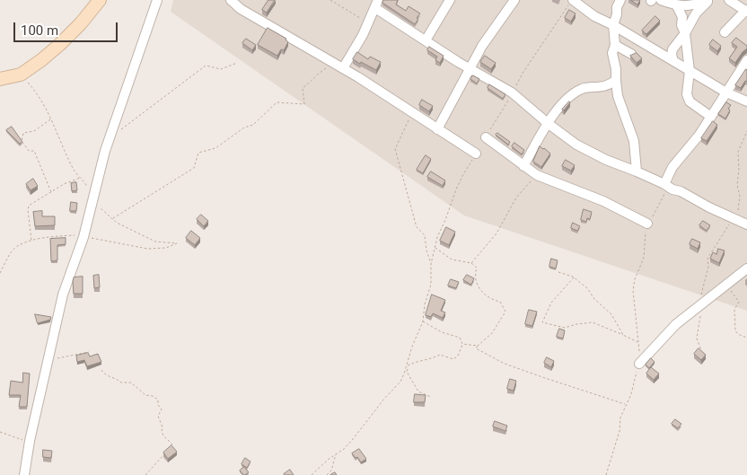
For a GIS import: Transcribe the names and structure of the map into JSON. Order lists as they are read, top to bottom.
{
  "scale_bar": "100 m"
}
